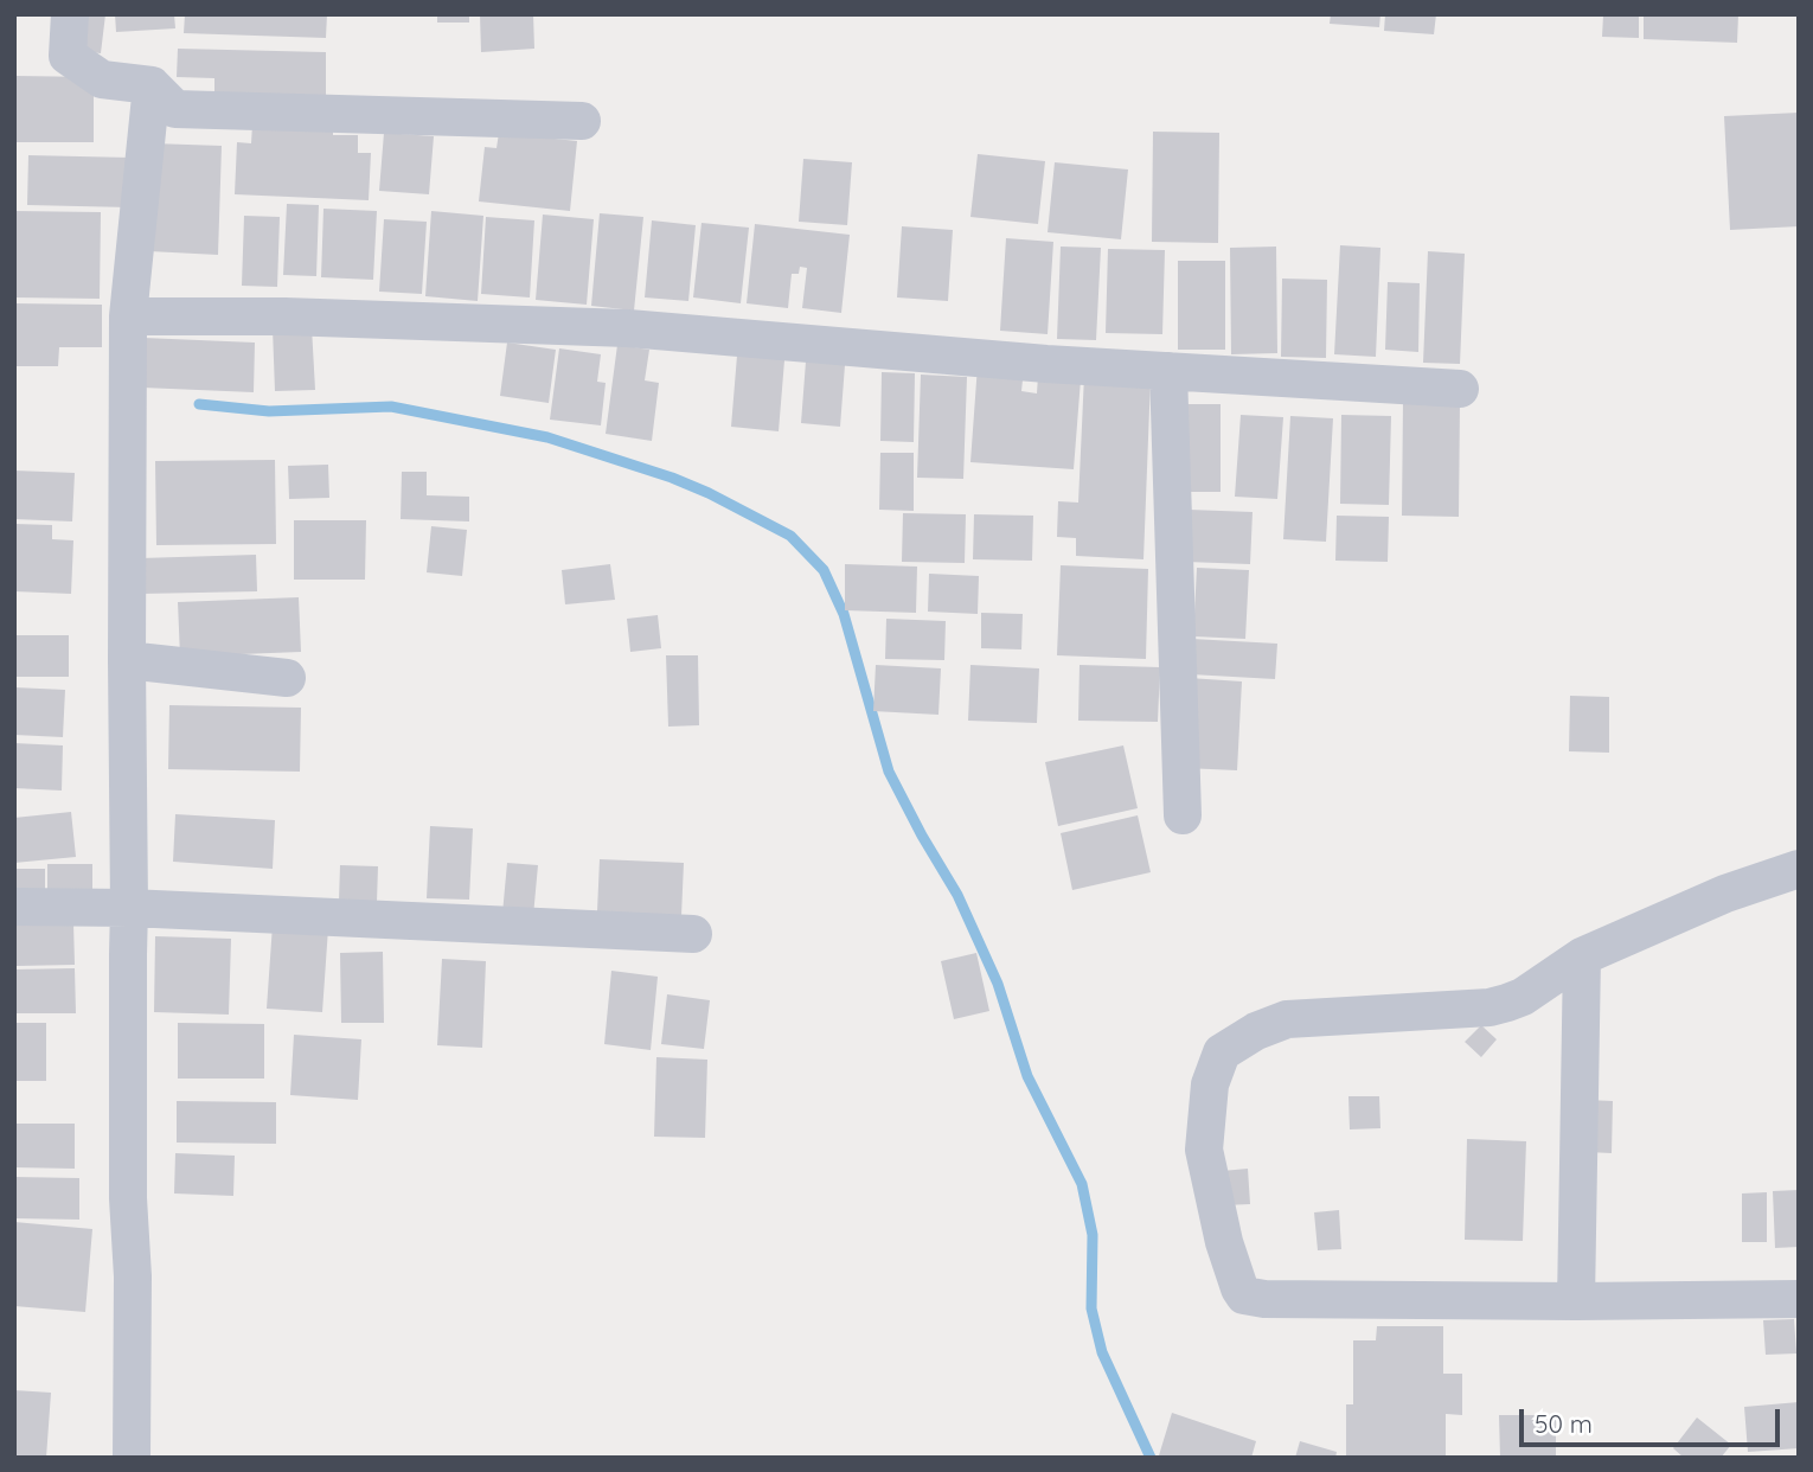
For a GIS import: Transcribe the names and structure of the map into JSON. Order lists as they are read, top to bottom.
{
  "scale_bar": "50 m"
}
